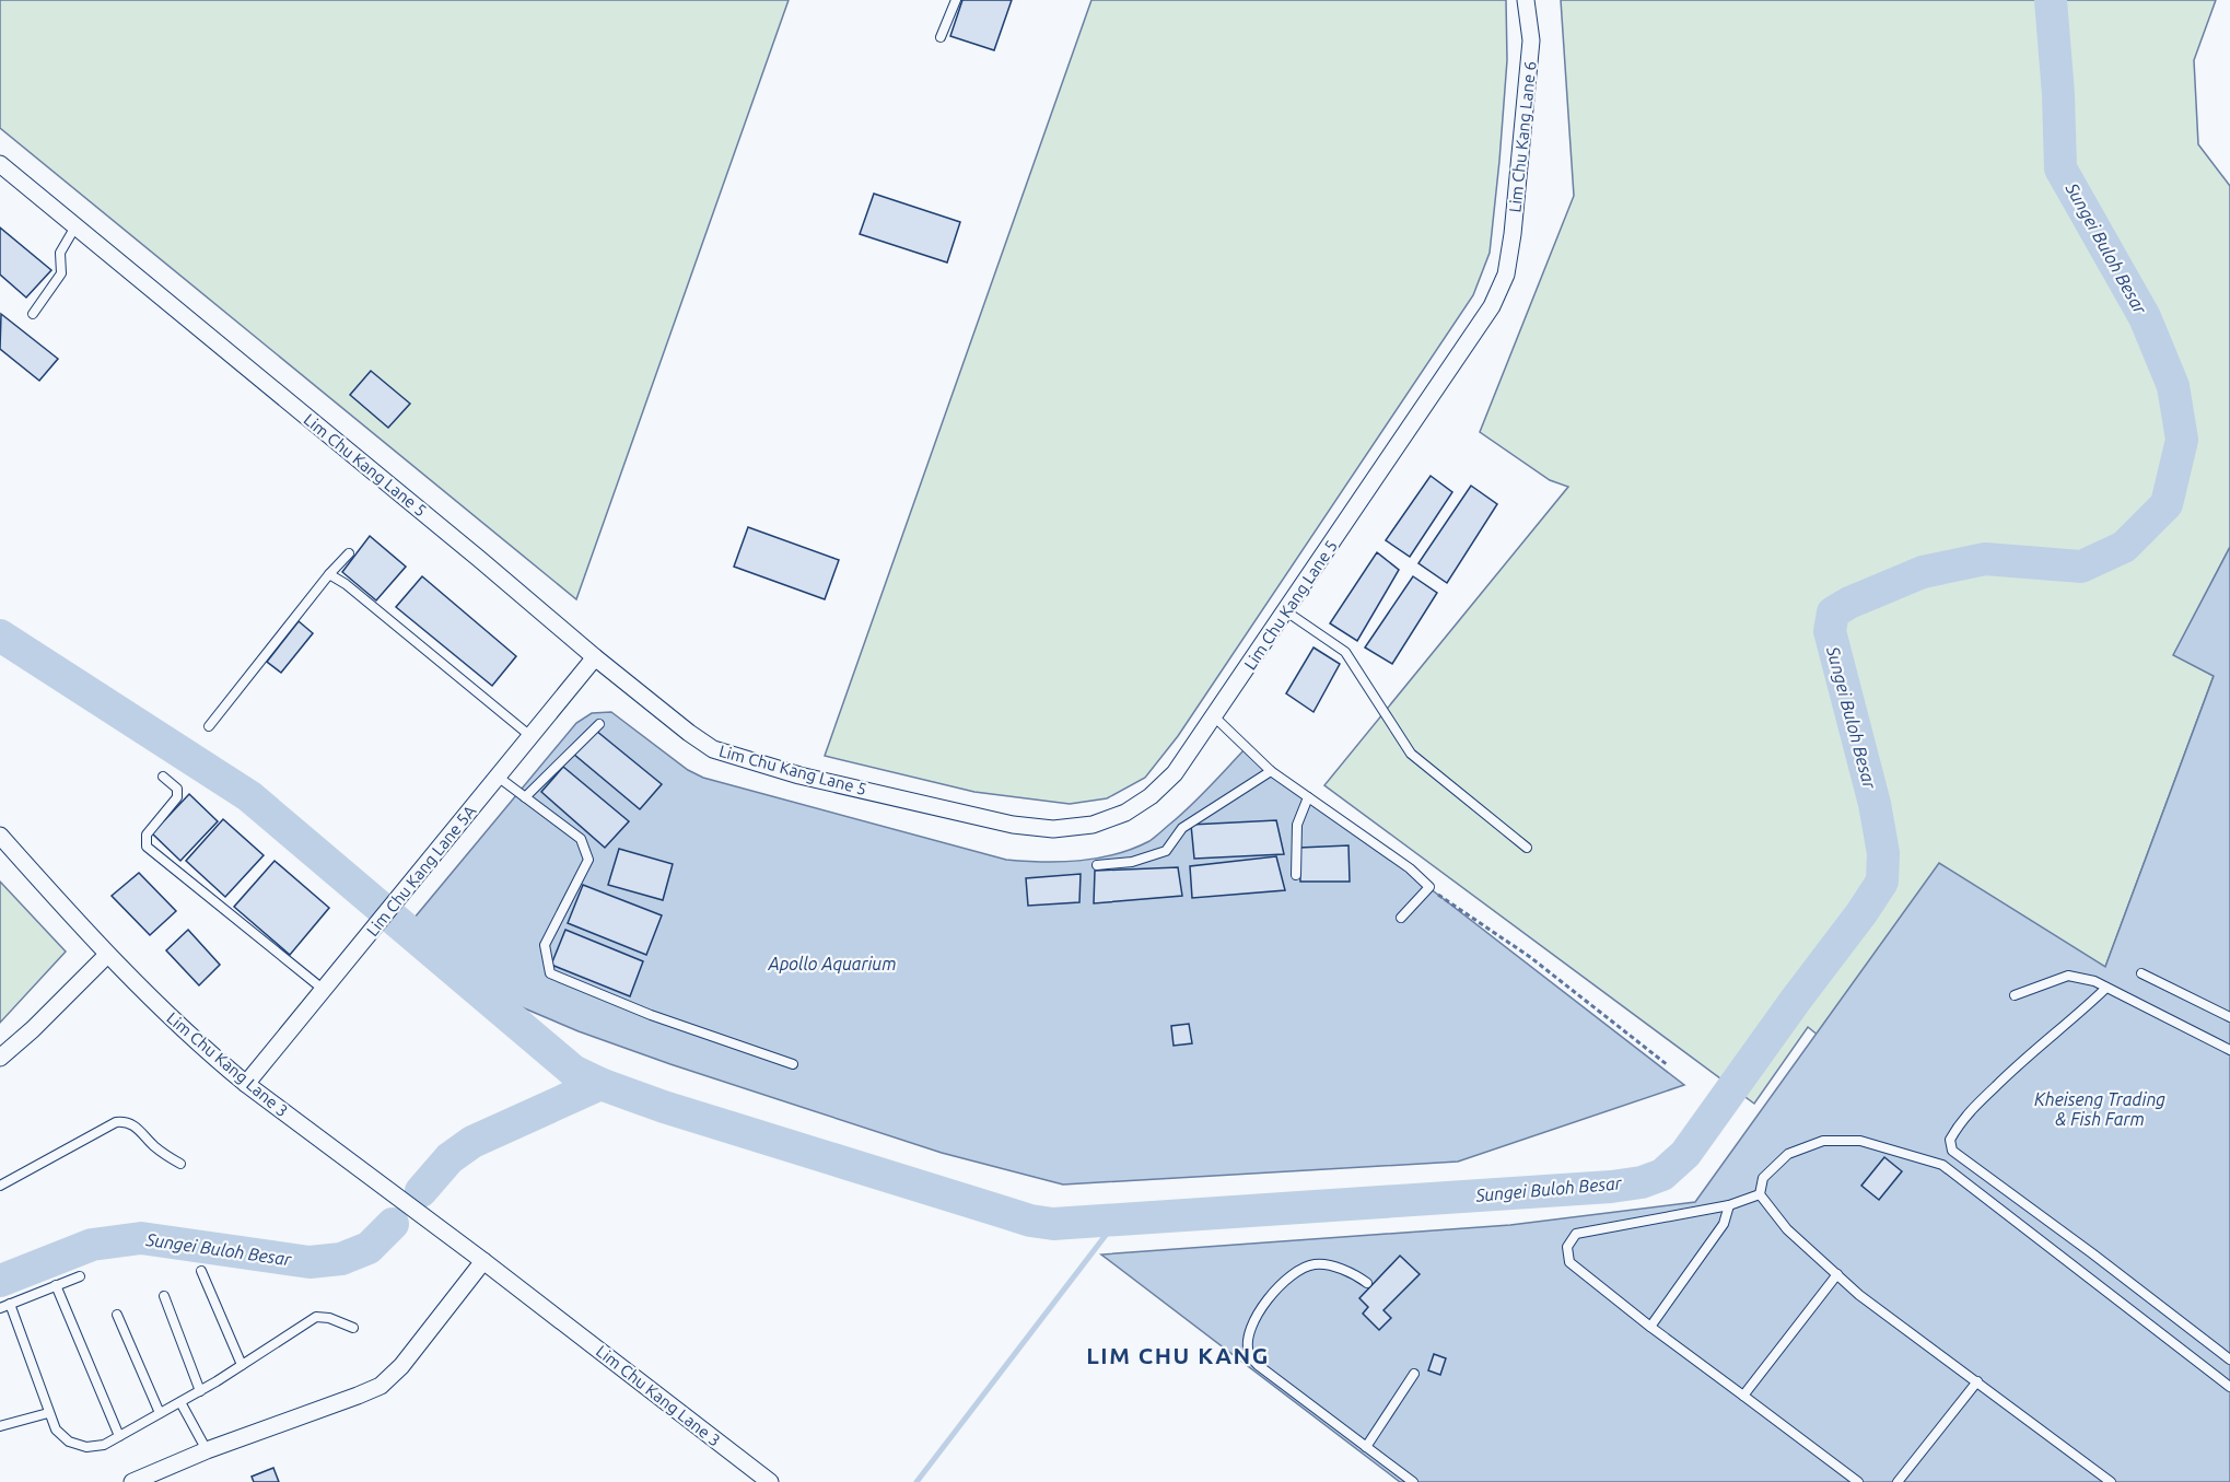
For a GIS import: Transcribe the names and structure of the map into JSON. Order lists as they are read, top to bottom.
{
  "streets": {
    "street": [
      "Lim Chu Kang Lane 6",
      "Lim Chu Kang Lane 5",
      "Lim Chu Kang Lane 5A",
      "Lim Chu Kang Lane 3"
    ]
  },
  "crossings": [
    ["Lim Chu Kang Lane 6", "Lim Chu Kang Lane 5"],
    ["Lim Chu Kang Lane 5", "Lim Chu Kang Lane 5A"],
    ["Lim Chu Kang Lane 5A", "Lim Chu Kang Lane 3"]
  ],
  "districts": ["LIM CHU KANG"],
  "water": ["Sungei Buloh Besar", "Apollo Aquarium", "Kheiseng Trading & Fish Farm"]
}
